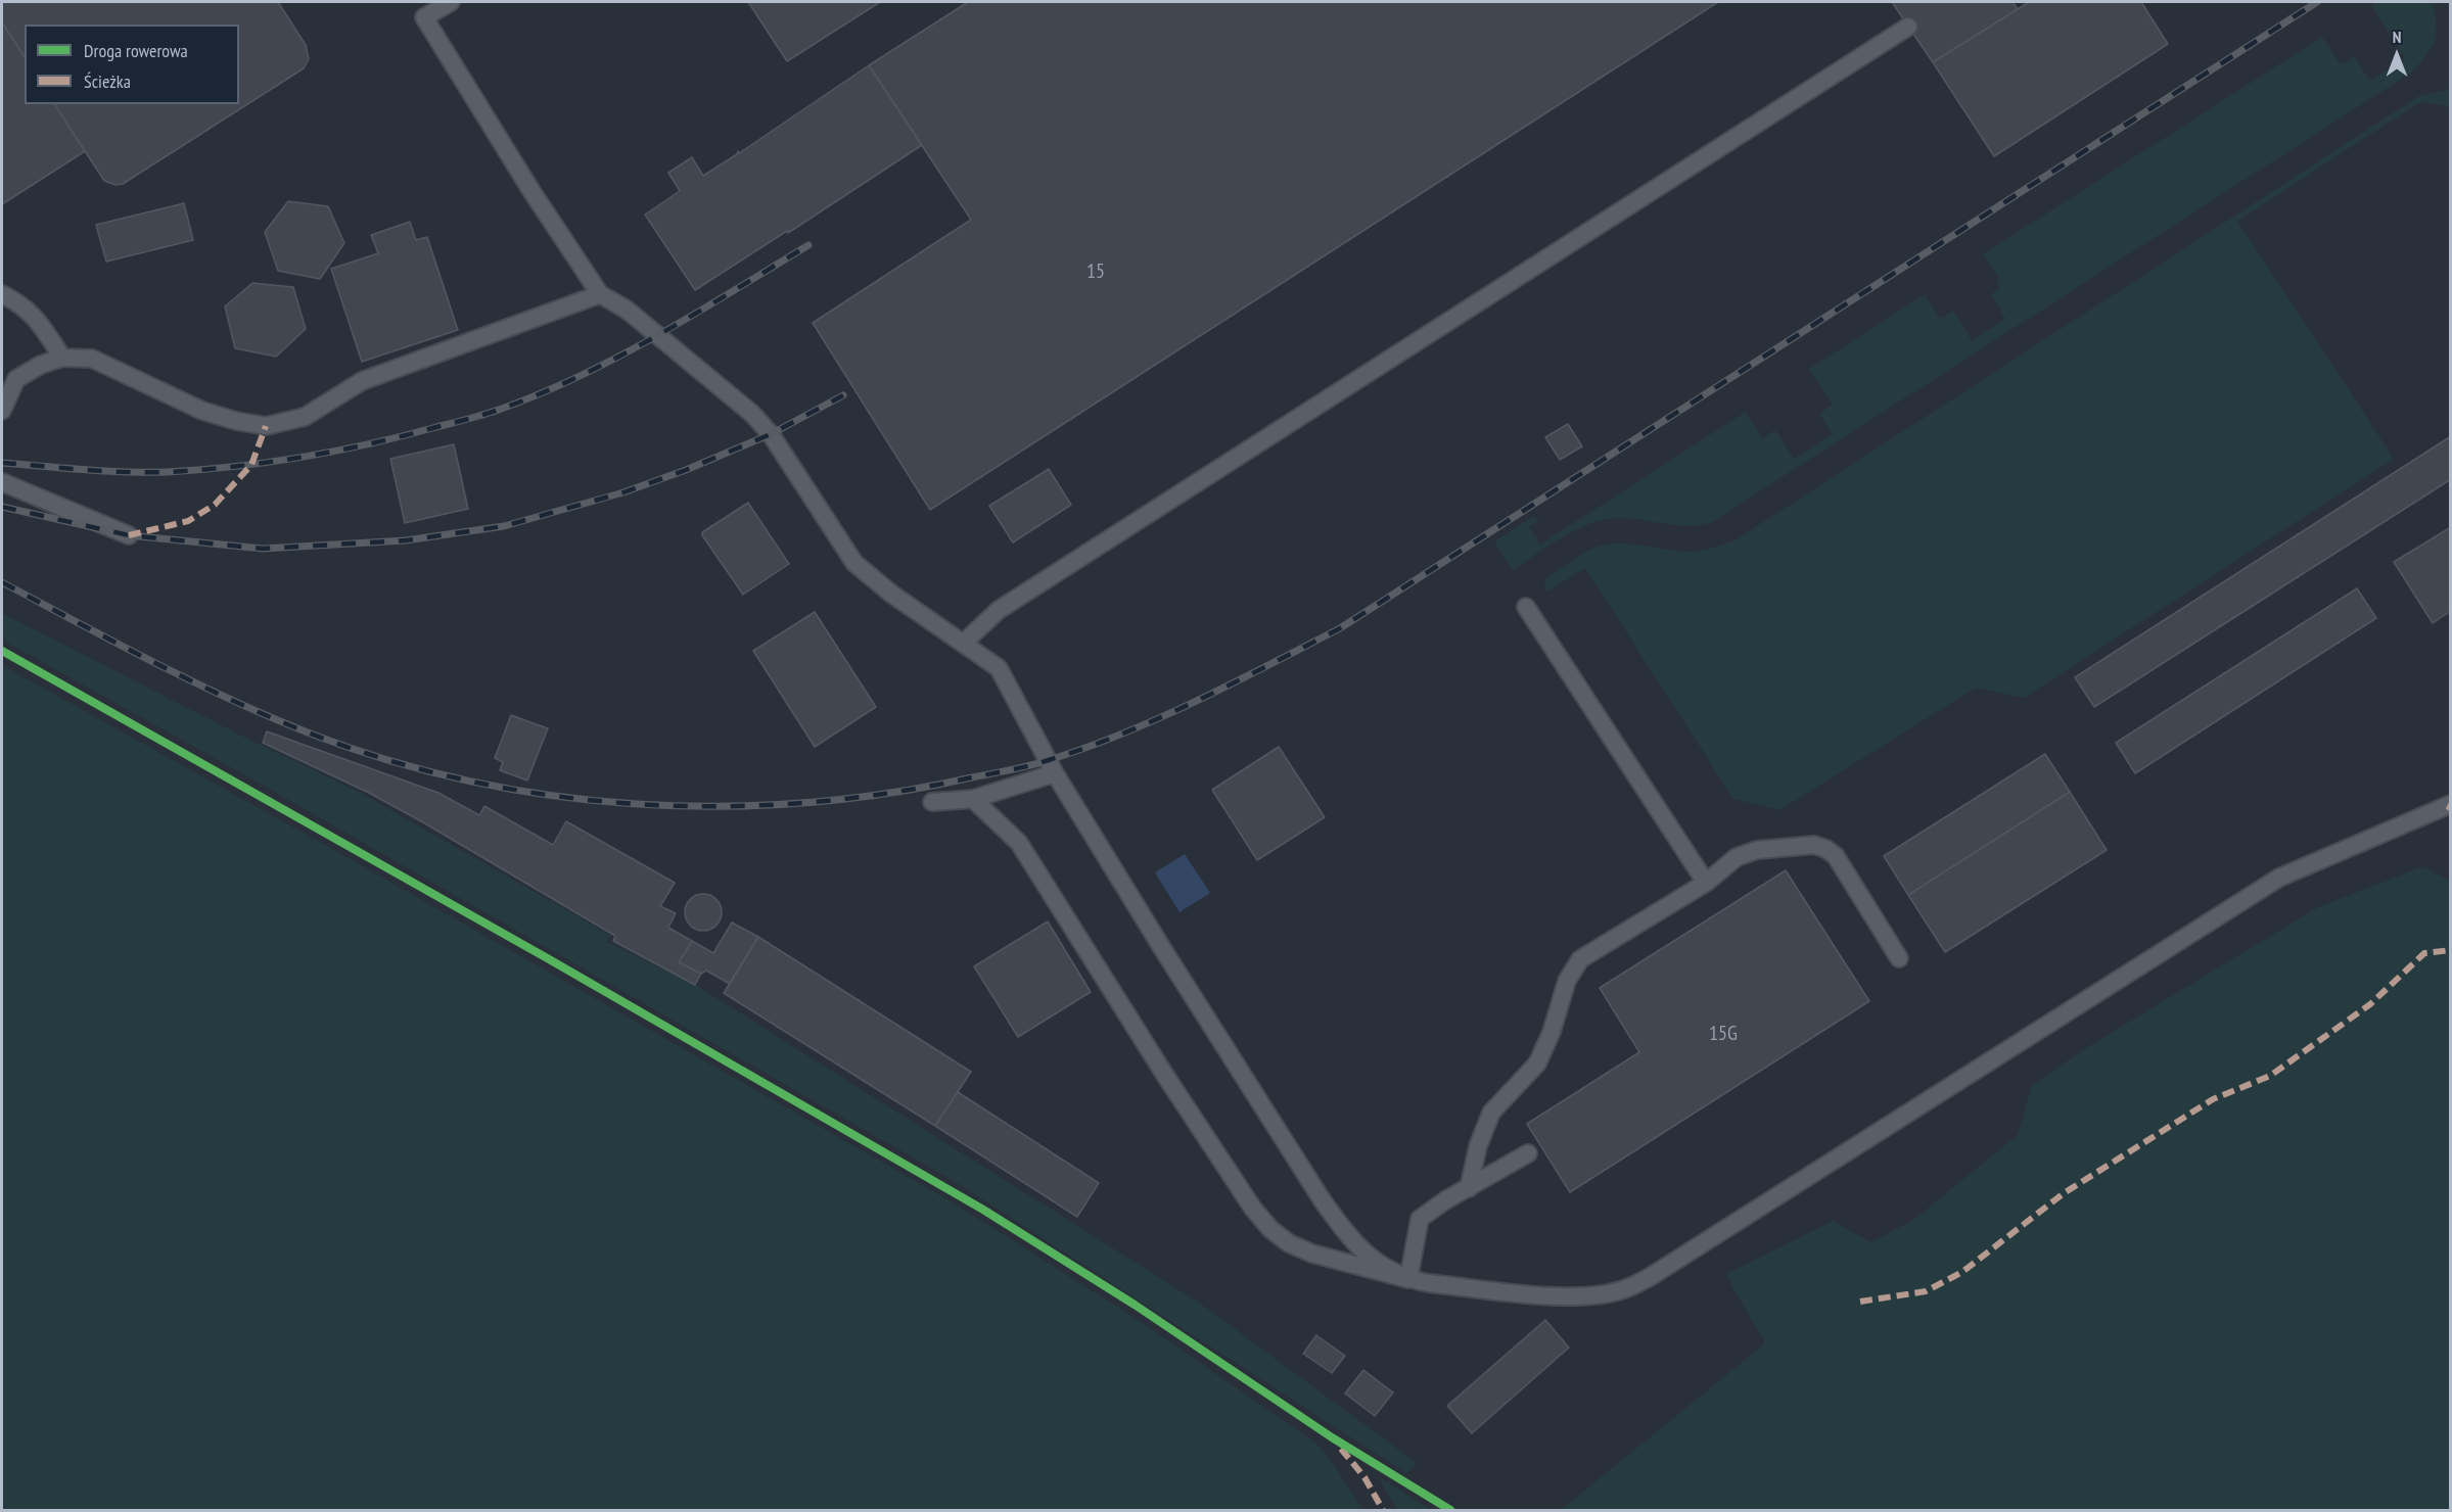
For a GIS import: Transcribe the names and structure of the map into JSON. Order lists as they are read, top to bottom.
{
  "house_numbers": ["15", "15G"],
  "legend": ["Droga rowerowa", "Ścieżka"],
  "north": "top"
}
